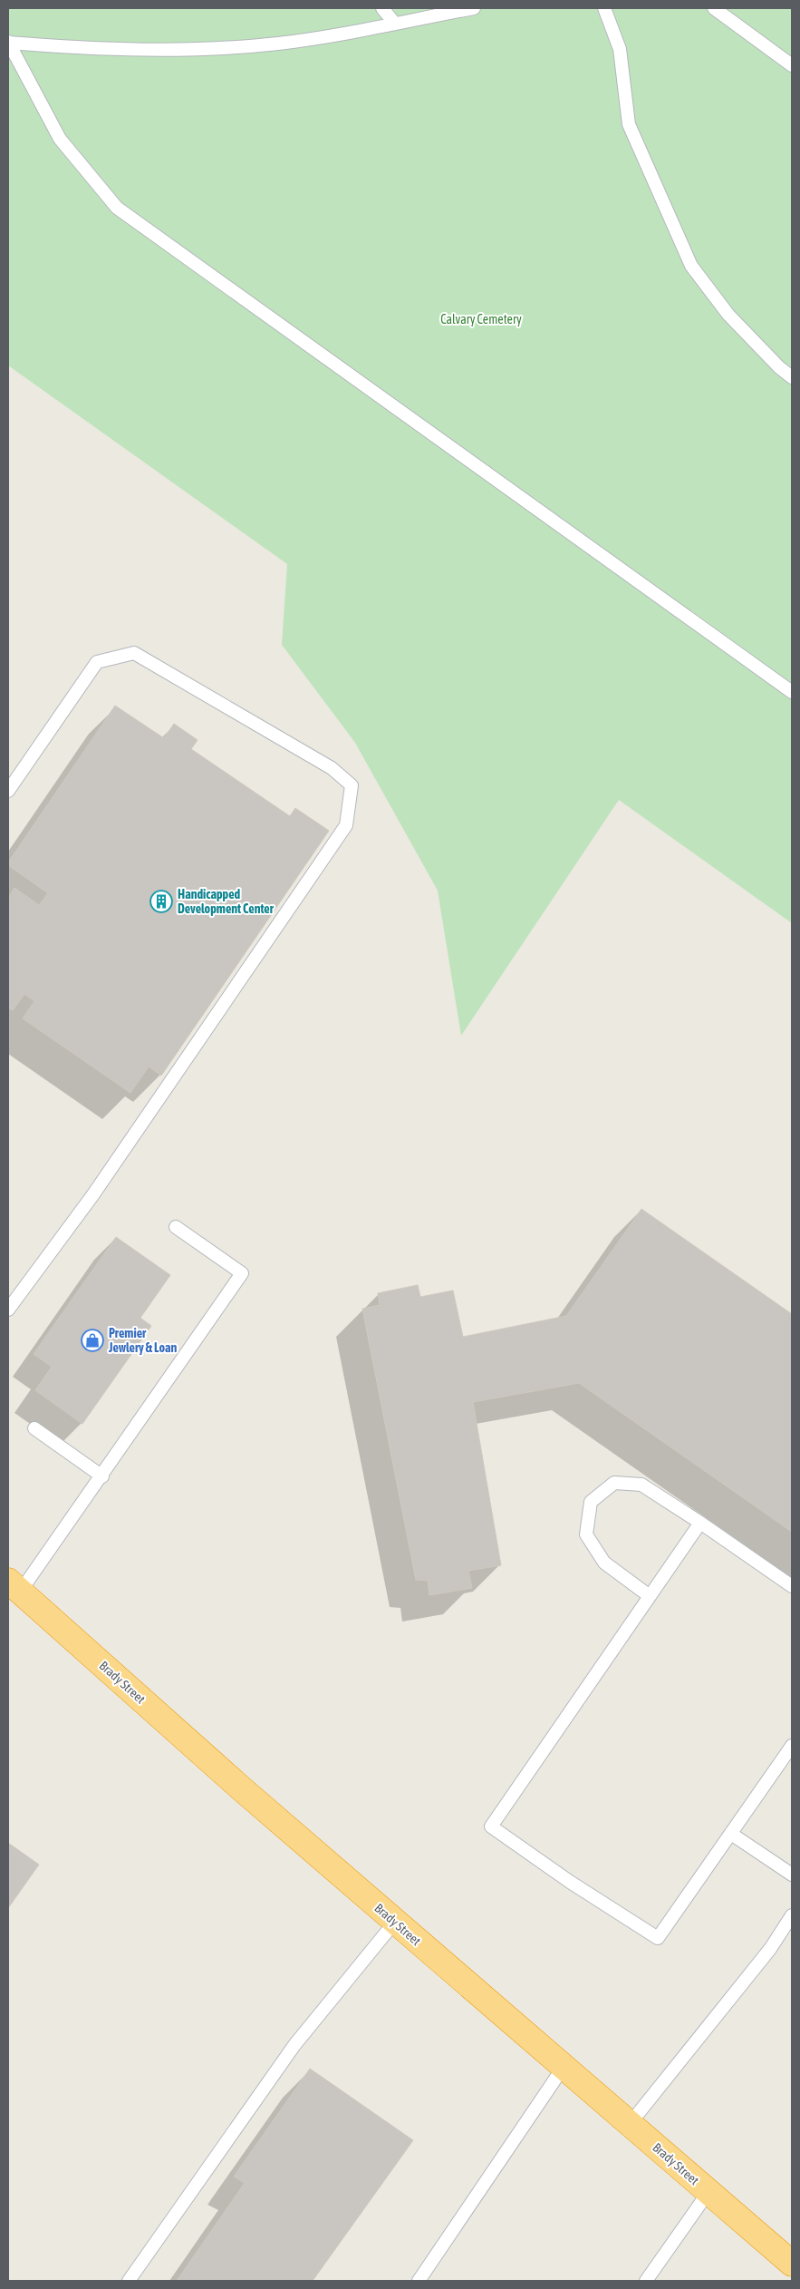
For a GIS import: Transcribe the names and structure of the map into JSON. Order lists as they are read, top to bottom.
{
  "streets": {
    "highway": ["Brady Street"]
  },
  "parks": ["Calvary Cemetery"],
  "places": {
    "building": ["Handicapped Development Center"],
    "shop": ["Premier Jewlery & Loan"]
  }
}
